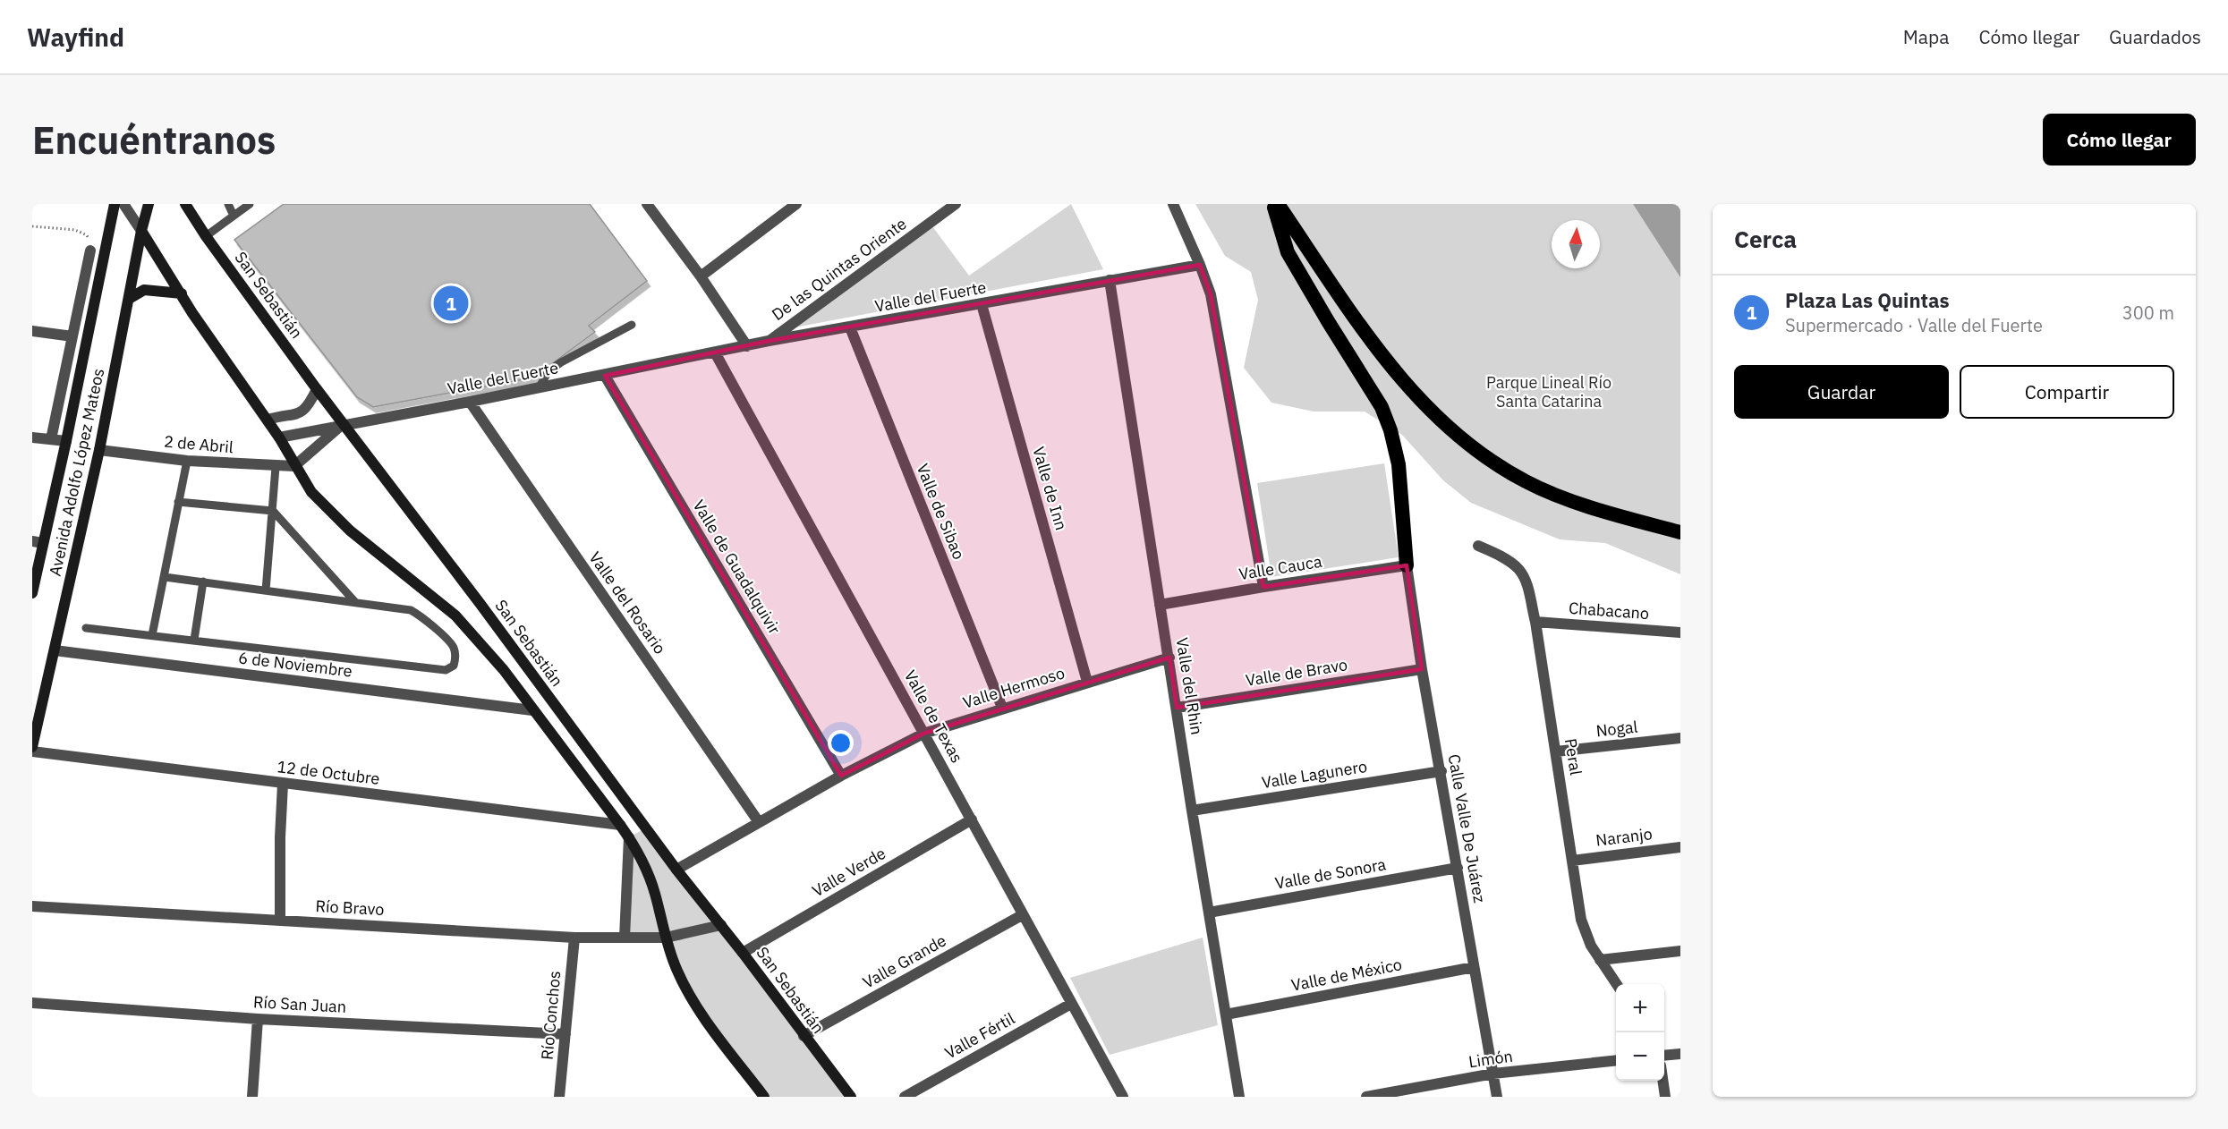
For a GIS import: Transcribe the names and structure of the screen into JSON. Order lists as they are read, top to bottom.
{
  "streets": {
    "main road": ["San Sebastián", "Avenida Adolfo López Mateos"],
    "street": [
      "De las Quintas Oriente",
      "Valle del Fuerte",
      "2 de Abril",
      "Valle de Inn",
      "Valle de Sibao",
      "Valle de Guadalquivir",
      "Valle Cauca",
      "Valle del Rosario",
      "Chabacano",
      "6 de Noviembre",
      "Valle de Bravo",
      "Valle del Rhin",
      "Valle Hermoso",
      "Valle de Texas",
      "Nogal",
      "Peral",
      "12 de Octubre",
      "Valle Lagunero",
      "Calle Valle De Juárez",
      "Naranjo",
      "Valle Verde",
      "Valle de Sonora",
      "Río Bravo",
      "Valle Grande",
      "Valle de México",
      "Río San Juan",
      "Río Conchos",
      "Valle Fértil",
      "Limón"
    ]
  },
  "crossings": [
    ["De las Quintas Oriente", "Valle del Fuerte"],
    ["San Sebastián", "Valle del Fuerte"],
    ["San Sebastián", "Valle Hermoso"],
    ["San Sebastián", "Valle Verde"],
    ["San Sebastián", "Río Bravo"],
    ["San Sebastián", "Valle Grande"],
    ["Valle del Fuerte", "Valle de Inn"],
    ["Valle del Fuerte", "Valle de Sibao"],
    ["Valle del Fuerte", "Valle de Guadalquivir"],
    ["Valle del Fuerte", "Valle del Rosario"],
    ["Valle del Fuerte", "Valle del Rhin"],
    ["Valle del Fuerte", "Valle de Texas"],
    ["2 de Abril", "Avenida Adolfo López Mateos"],
    ["Avenida Adolfo López Mateos", "6 de Noviembre"],
    ["Valle de Inn", "Valle Hermoso"],
    ["Valle de Sibao", "Valle Hermoso"],
    ["Valle de Guadalquivir", "Valle Hermoso"],
    ["Valle Cauca", "Valle del Rhin"],
    ["Valle Cauca", "Calle Valle De Juárez"],
    ["Valle del Rosario", "Valle Hermoso"],
    ["Chabacano", "Peral"],
    ["Valle de Bravo", "Valle del Rhin"],
    ["Valle de Bravo", "Calle Valle De Juárez"],
    ["Valle del Rhin", "Valle Hermoso"],
    ["Valle del Rhin", "Valle Lagunero"],
    ["Valle del Rhin", "Valle de Sonora"],
    ["Valle del Rhin", "Valle de México"],
    ["Valle Hermoso", "Valle de Texas"],
    ["Valle de Texas", "Valle Verde"],
    ["Valle de Texas", "Valle Grande"],
    ["Valle de Texas", "Valle Fértil"],
    ["Nogal", "Peral"],
    ["Peral", "Naranjo"],
    ["Valle Lagunero", "Calle Valle De Juárez"],
    ["Calle Valle De Juárez", "Valle de Sonora"],
    ["Calle Valle De Juárez", "Valle de México"],
    ["Calle Valle De Juárez", "Limón"],
    ["Río Bravo", "Río Conchos"],
    ["Río San Juan", "Río Conchos"]
  ],
  "parks": ["Parque Lineal Río Santa Catarina"],
  "north": "top",
  "page": {
    "header": "Wayfind",
    "nav": ["Mapa", "Cómo llegar", "Guardados"],
    "buttons": [
      "Cómo llegar",
      ["Guardar", "Compartir"]
    ],
    "title": "Encuéntranos",
    "heading": "Cerca",
    "list": [
      {
        "mark": "1",
        "name": "Plaza Las Quintas",
        "note": "Supermercado · Valle del Fuerte",
        "value": "300 m"
      }
    ],
    "pins": "1",
    "map_buttons": ["+", "−"]
  }
}
